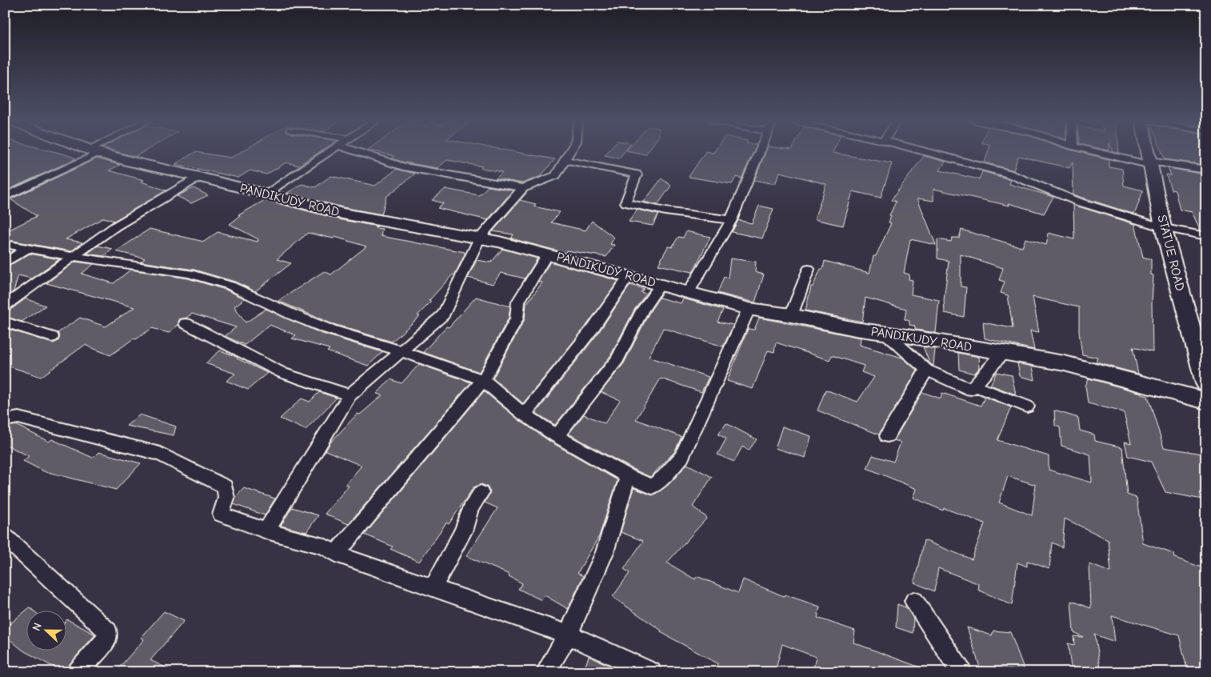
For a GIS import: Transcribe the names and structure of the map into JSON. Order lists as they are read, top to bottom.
{
  "streets": {
    "main road": ["STATUE ROAD"],
    "street": ["PANDIKUDY ROAD"]
  },
  "north": "left"
}
